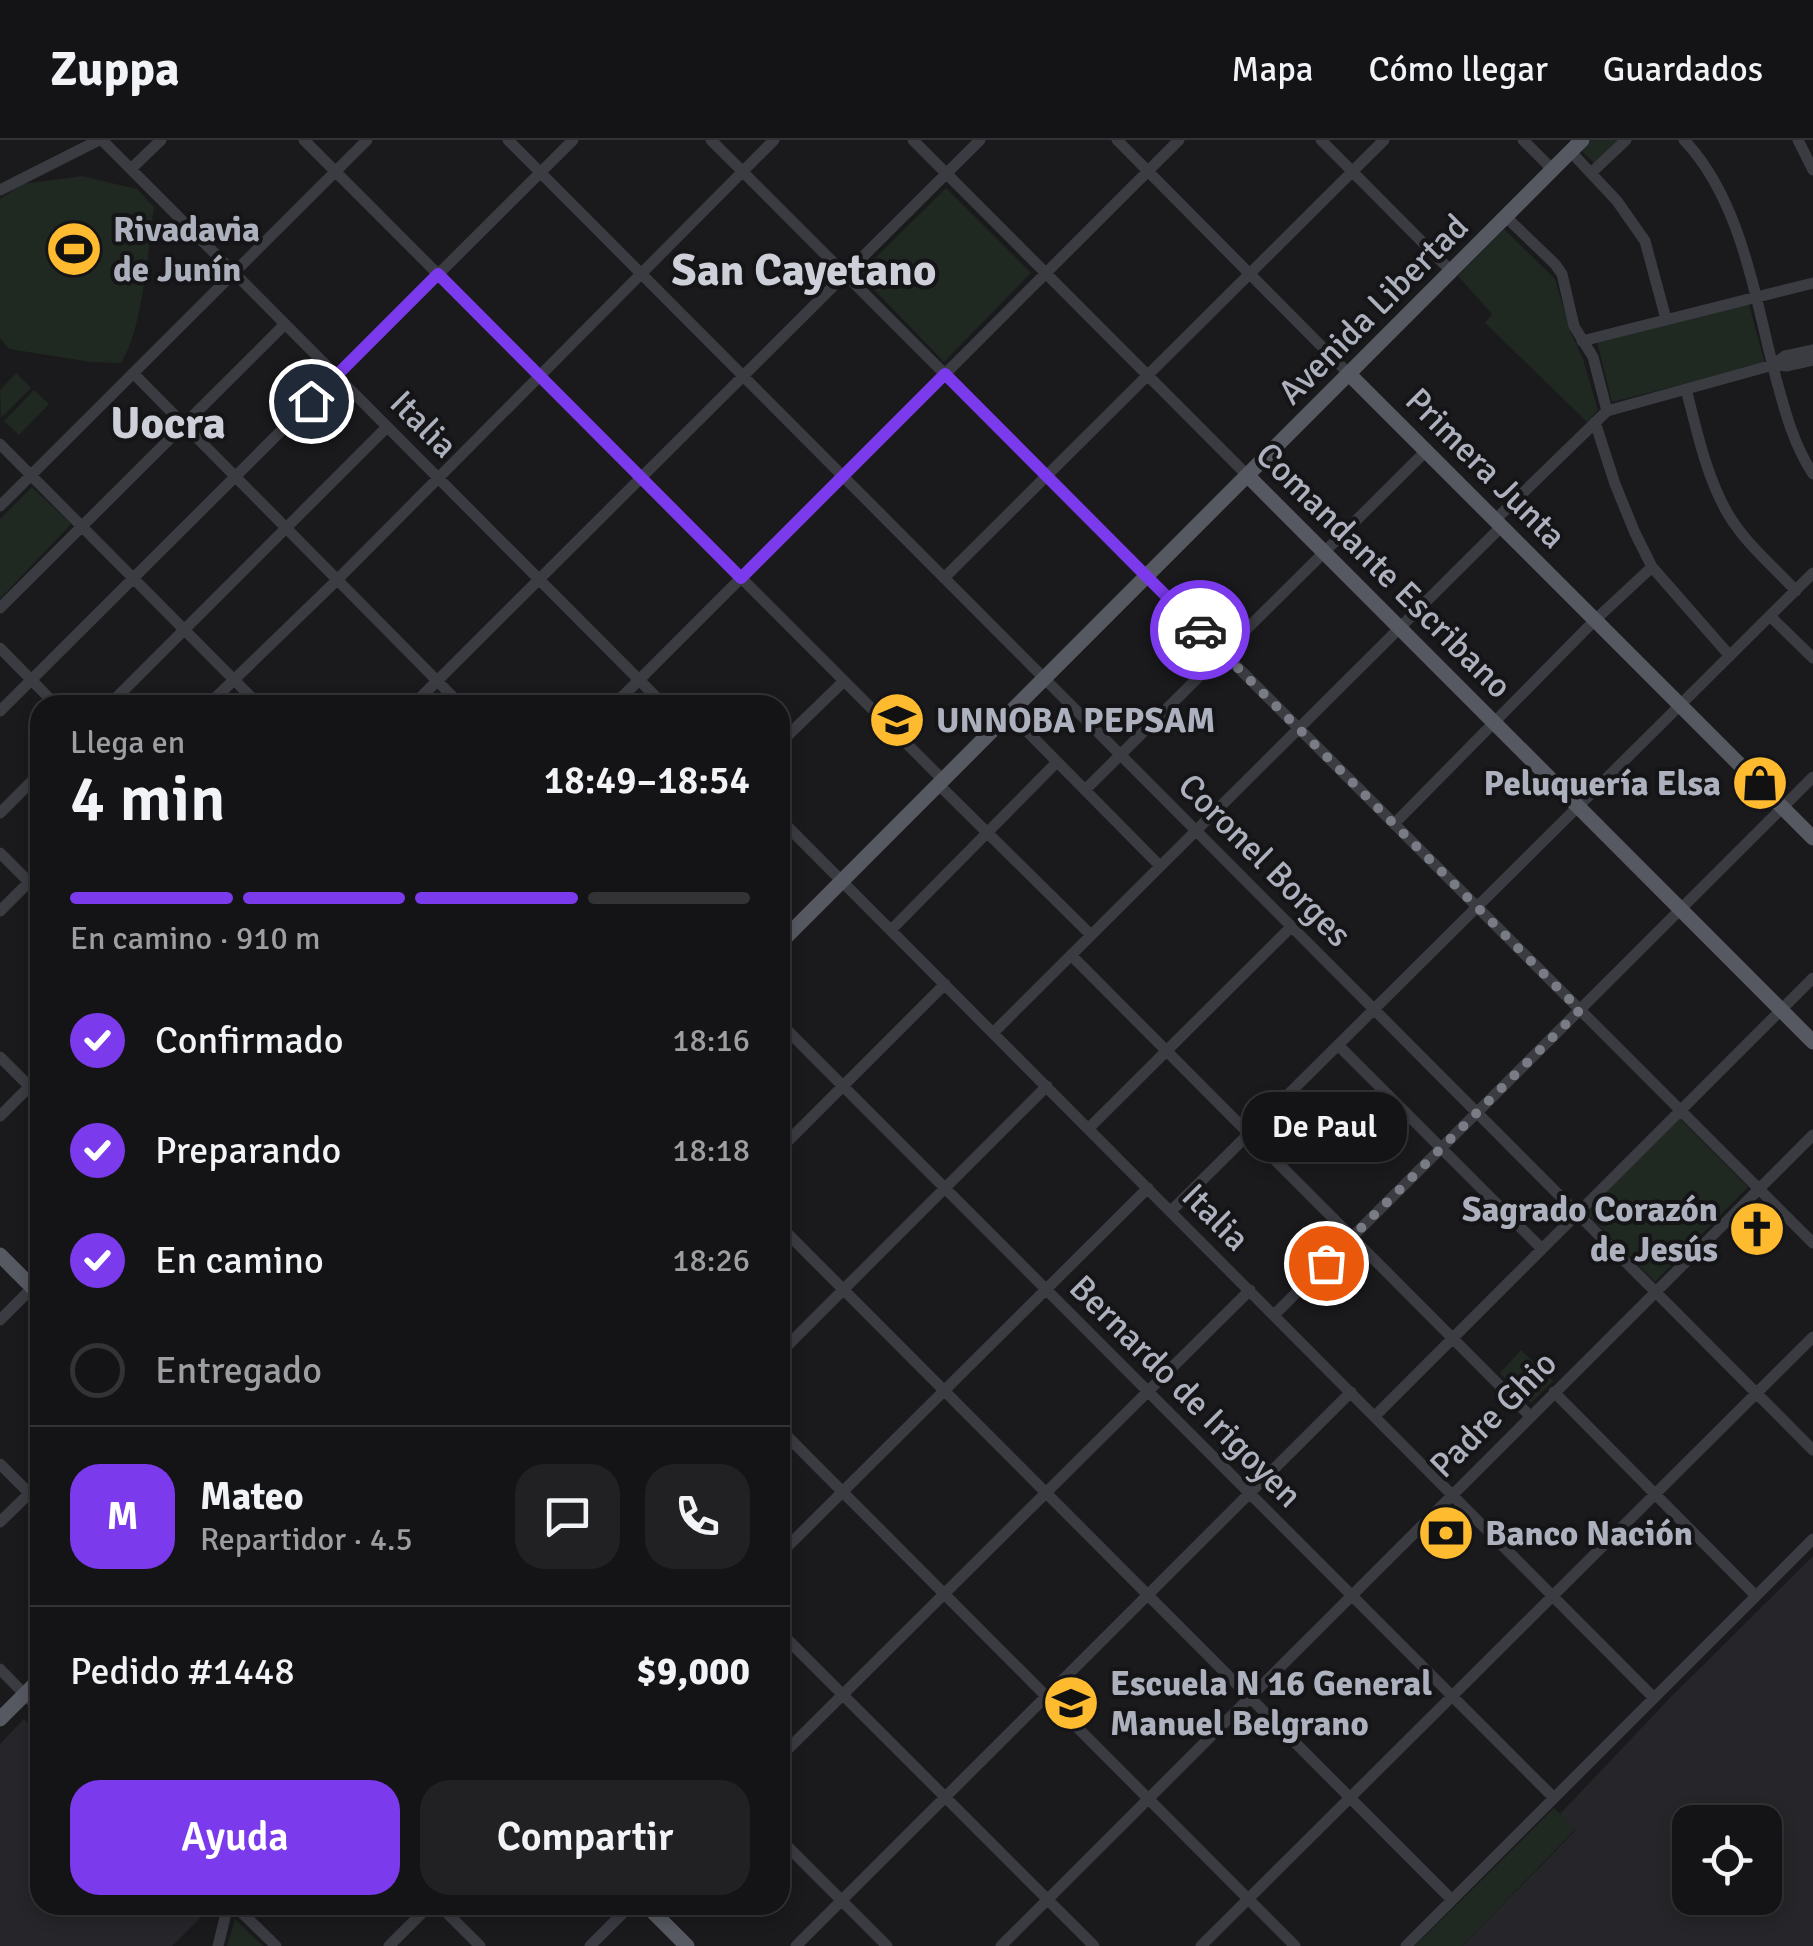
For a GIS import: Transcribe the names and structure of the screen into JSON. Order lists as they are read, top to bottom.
{
  "streets": {
    "main road": ["Avenida Libertad", "Primera Junta", "Comandante Escribano"],
    "street": [
      "Italia",
      "Coronel Borges",
      "Bernardo de Irigoyen",
      "Padre Ghio"
    ]
  },
  "crossings": [
    ["Avenida Libertad", "Italia"],
    ["Avenida Libertad", "Primera Junta"],
    ["Avenida Libertad", "Comandante Escribano"],
    ["Avenida Libertad", "Coronel Borges"],
    ["Italia", "Padre Ghio"],
    ["Coronel Borges", "Padre Ghio"],
    ["Bernardo de Irigoyen", "Padre Ghio"]
  ],
  "districts": ["San Cayetano", "Uocra"],
  "places": {
    "sports": ["Rivadavia de Junín"],
    "school or university": ["UNNOBA PEPSAM", "Escuela N 16 General Manuel Belgrano"],
    "shop": ["Peluquería Elsa"],
    "church": ["Sagrado Corazón de Jesús"],
    "other": ["De Paul"],
    "bank": ["Banco Nación"]
  },
  "page": {
    "header": "Zuppa",
    "nav": ["Mapa", "Cómo llegar", "Guardados"],
    "heading": ["4 min", "Llega en", "18:49–18:54"],
    "panel": [
      "Mateo",
      "Repartidor · 4.5",
      "Pedido #1448",
      "$9,000"
    ],
    "bar": "En camino · 910 m",
    "list": [
      ["Confirmado", "18:16"],
      ["Preparando", "18:18"],
      ["En camino", "18:26"],
      "Entregado"
    ],
    "bubble": "De Paul",
    "round": "M",
    "buttons": ["Ayuda", "Compartir"]
  }
}
